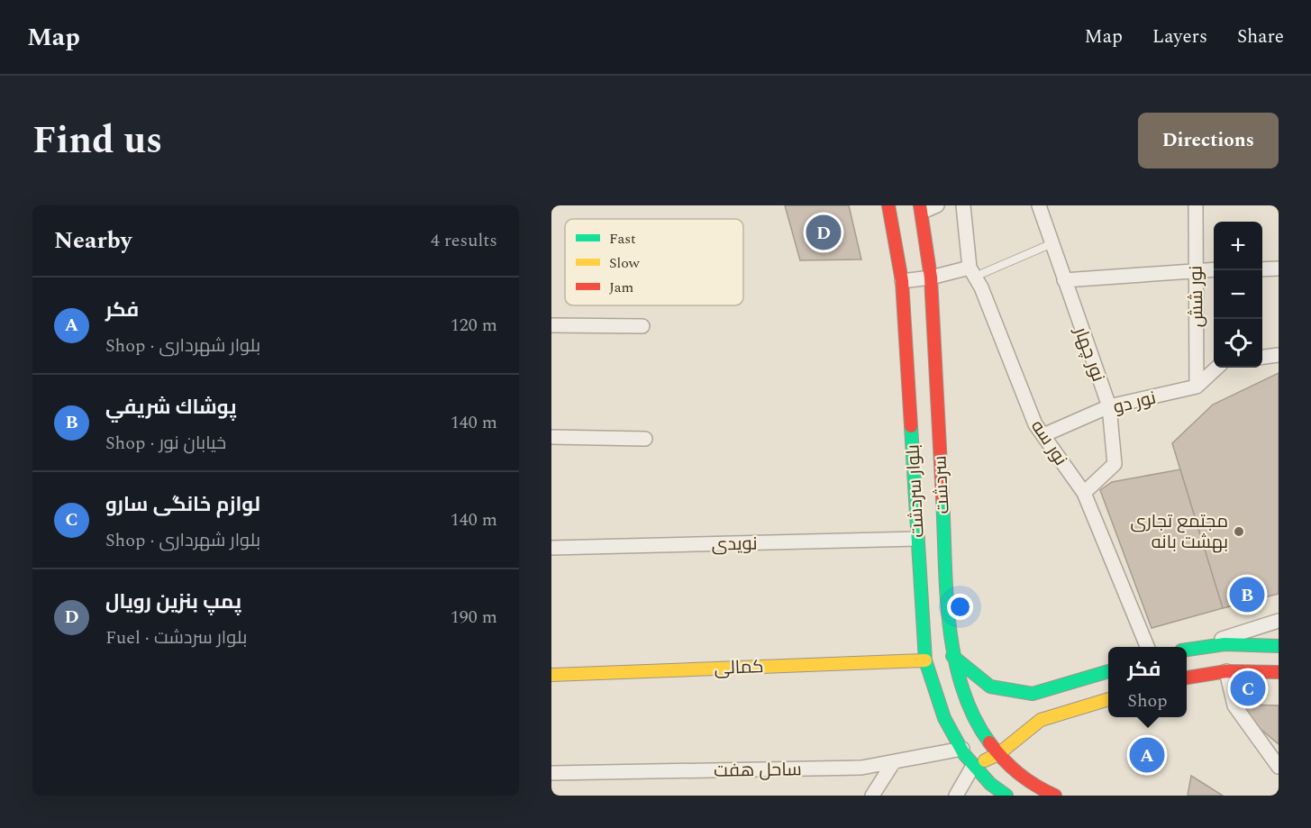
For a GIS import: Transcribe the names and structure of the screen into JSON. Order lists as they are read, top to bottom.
{
  "streets": {
    "main road": ["سردشت", "بلوار سردشت", "کمالی"],
    "street": [
      "نور شش",
      "نور چهار",
      "نور دو",
      "نور سه",
      "نویدی",
      "ساحل هفت"
    ]
  },
  "crossings": [
    ["نور شش", "نور دو"],
    ["نور چهار", "نور دو"],
    ["نور چهار", "نور سه"],
    ["نور دو", "نور سه"],
    ["بلوار سردشت", "نویدی"],
    ["بلوار سردشت", "کمالی"],
    ["بلوار سردشت", "ساحل هفت"]
  ],
  "places": ["مجتمع تجاری بهشت بانه"],
  "legend": ["Fast", "Slow", "Jam"],
  "page": {
    "header": "Map",
    "nav": ["Map", "Layers", "Share"],
    "title": "Find us",
    "buttons": "Directions",
    "heading": ["Nearby", "4 results"],
    "pins": [
      "D",
      "B",
      "C",
      "A"
    ],
    "map_buttons": ["+", "−"],
    "list": [
      {
        "mark": "A",
        "name": "فکر",
        "note": "Shop · بلوار شهرداری",
        "value": "120 m"
      },
      {
        "mark": "B",
        "name": "پوشاك شريفي",
        "note": "Shop · خیابان نور",
        "value": "140 m"
      },
      {
        "mark": "C",
        "name": "لوازم خانگى سارو",
        "note": "Shop · بلوار شهرداری",
        "value": "140 m"
      },
      {
        "mark": "D",
        "name": "پمپ بنزین رویال",
        "note": "Fuel · بلوار سردشت",
        "value": "190 m"
      }
    ],
    "popup": ["فکر", "Shop"]
  }
}
